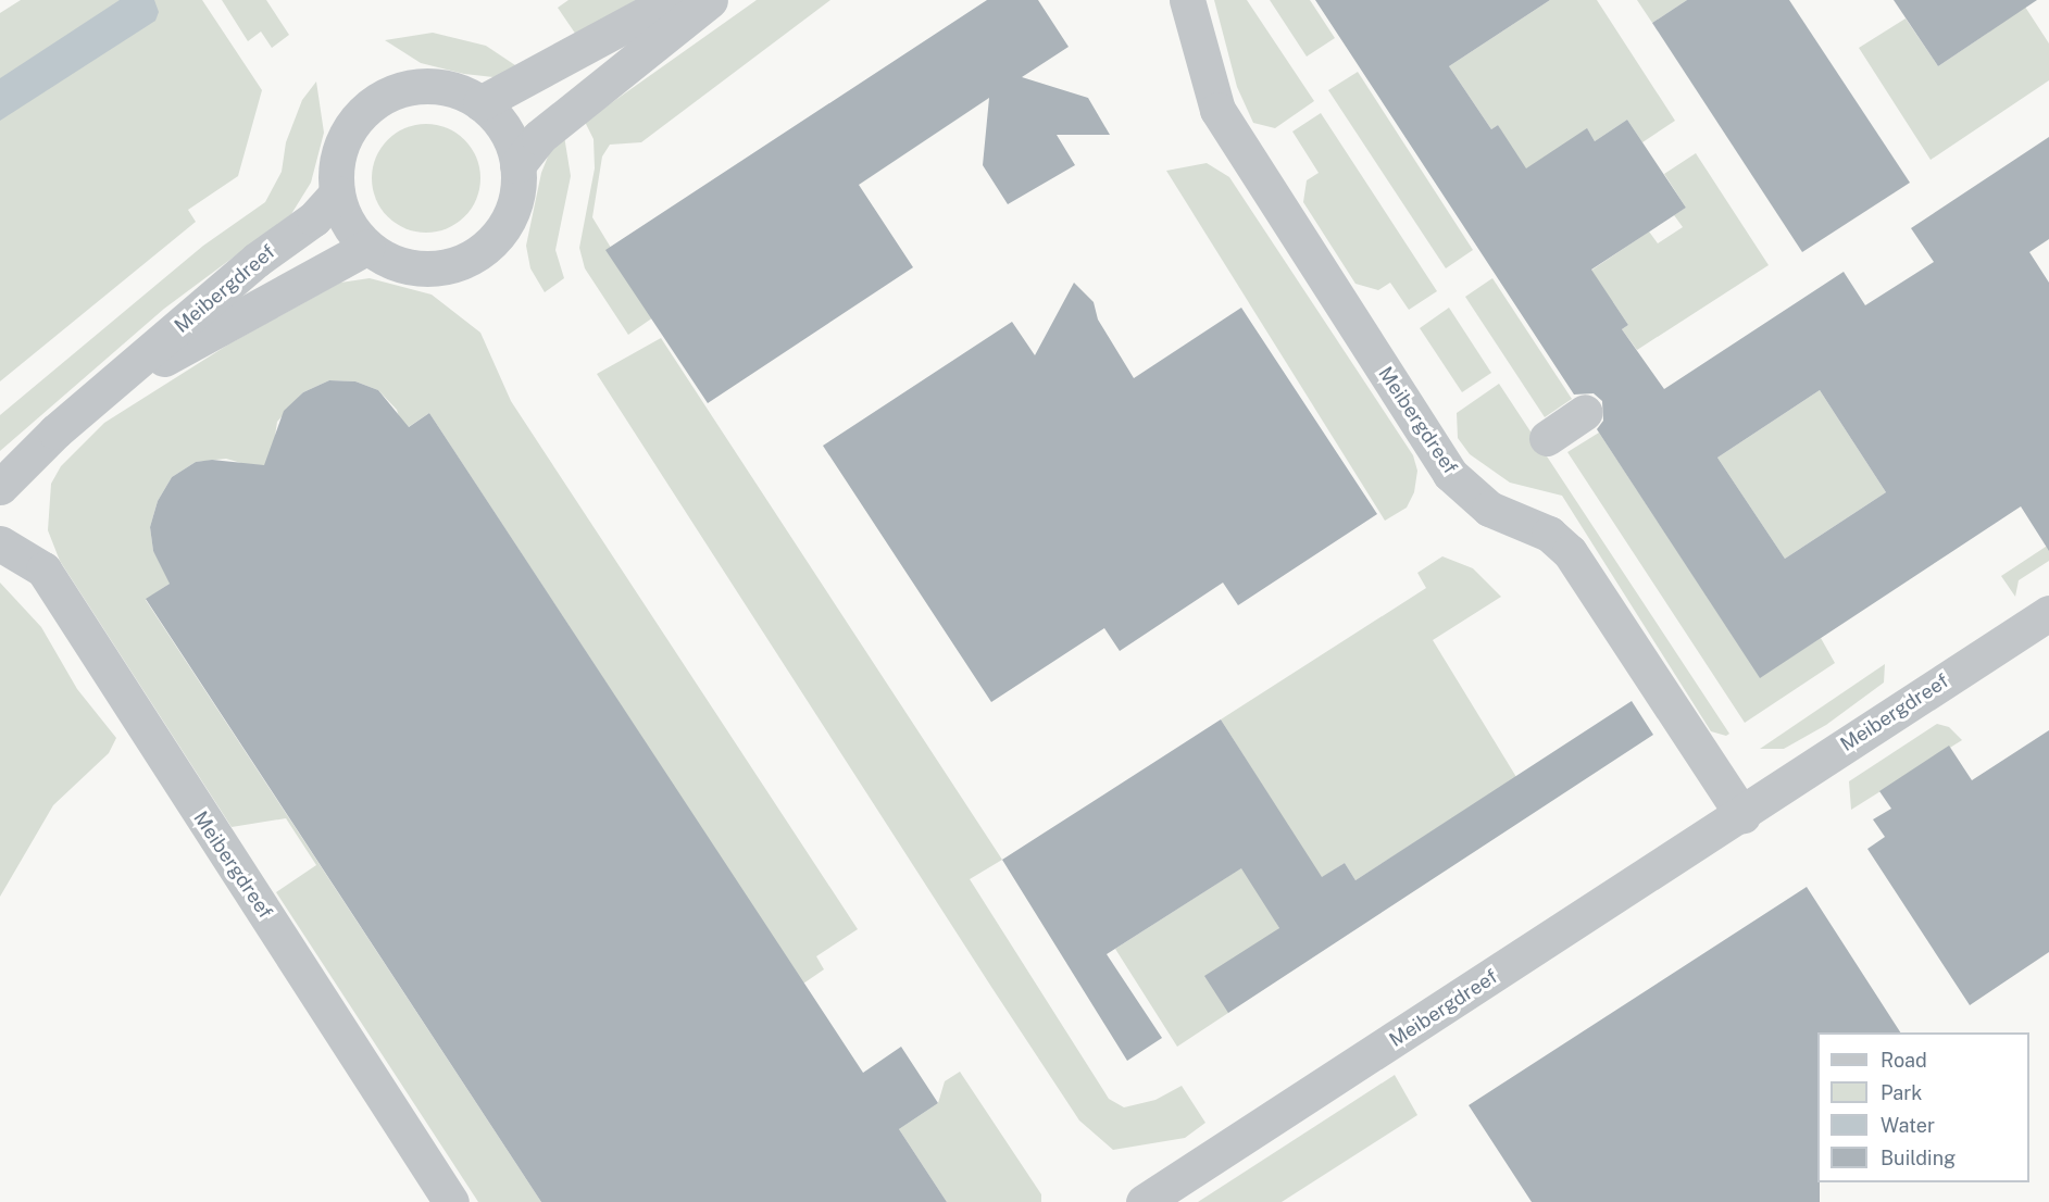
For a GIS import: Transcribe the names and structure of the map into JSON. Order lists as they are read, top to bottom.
{
  "streets": {
    "street": ["Meibergdreef"]
  },
  "legend": [
    "Road",
    "Park",
    "Water",
    "Building"
  ]
}
